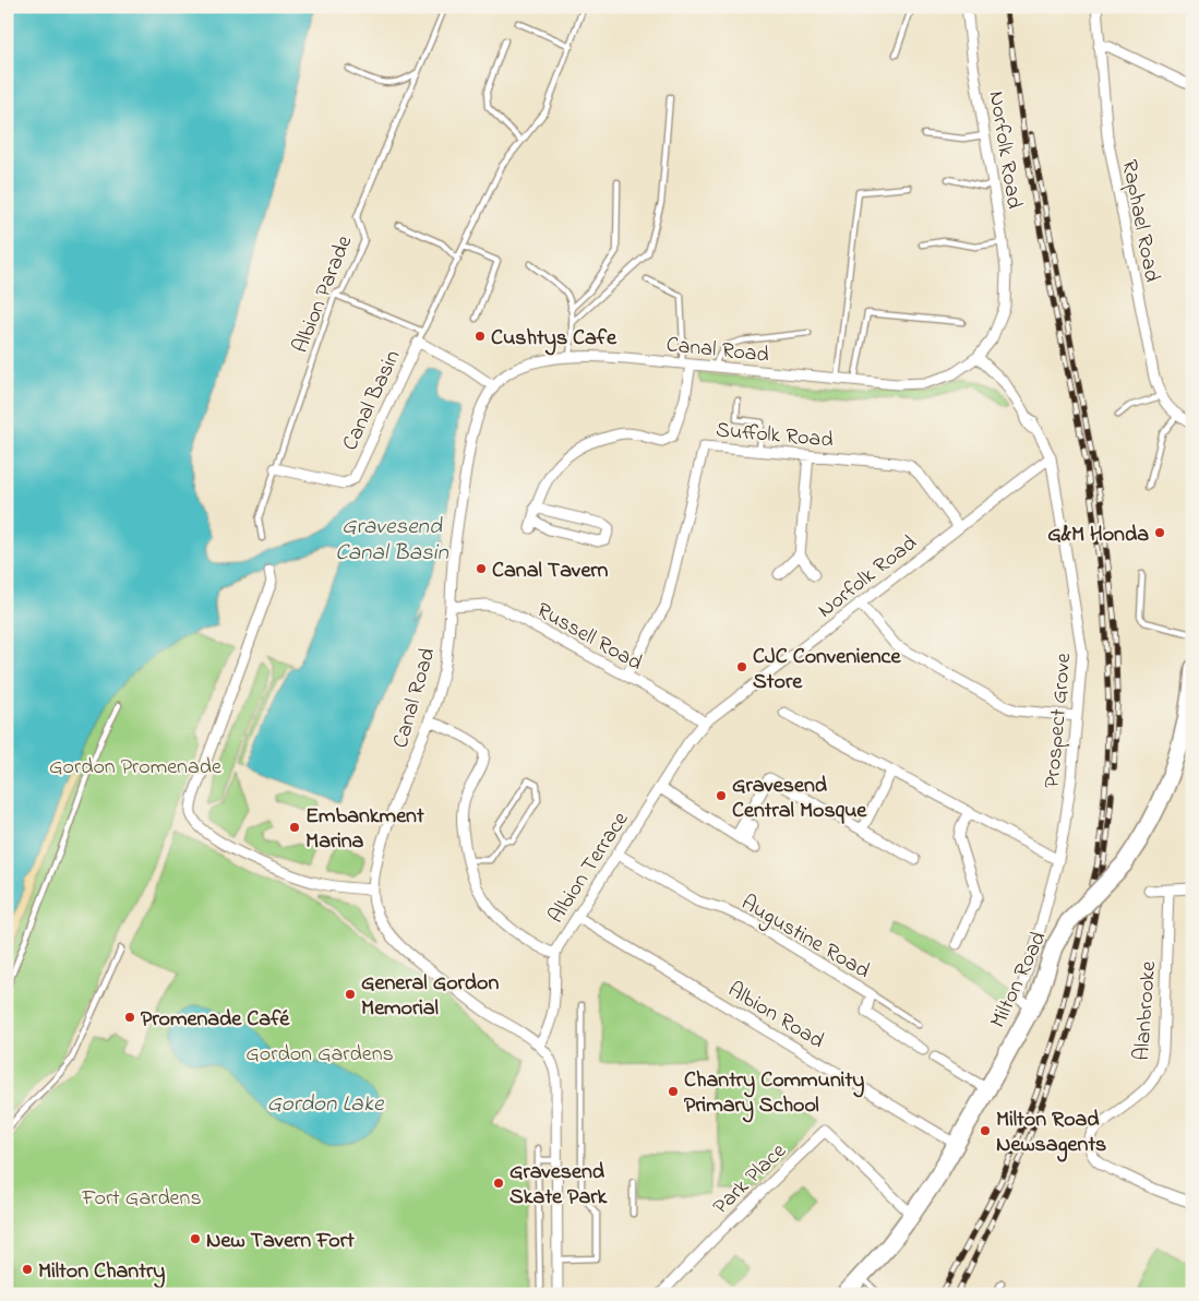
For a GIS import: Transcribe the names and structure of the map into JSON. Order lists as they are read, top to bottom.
{
  "streets": {
    "main road": ["Milton Road"],
    "street": [
      "Norfolk Road",
      "Raphael Road",
      "Canal Road",
      "Canal Basin",
      "Suffolk Road",
      "Russell Road",
      "Prospect Grove",
      "Albion Terrace",
      "Augustine Road",
      "Alanbrooke",
      "Albion Road",
      "Park Place"
    ],
    "lane": ["Albion Parade"]
  },
  "crossings": [
    ["Norfolk Road", "Canal Road"],
    ["Norfolk Road", "Suffolk Road"],
    ["Norfolk Road", "Russell Road"],
    ["Norfolk Road", "Prospect Grove"],
    ["Norfolk Road", "Albion Terrace"],
    ["Albion Parade", "Canal Basin"],
    ["Canal Road", "Canal Basin"],
    ["Canal Road", "Russell Road"],
    ["Canal Road", "Prospect Grove"],
    ["Canal Road", "Albion Terrace"],
    ["Suffolk Road", "Russell Road"],
    ["Russell Road", "Albion Terrace"],
    ["Prospect Grove", "Milton Road"],
    ["Albion Terrace", "Augustine Road"],
    ["Albion Terrace", "Albion Road"],
    ["Milton Road", "Albion Road"],
    ["Milton Road", "Park Place"]
  ],
  "water": ["Gravesend Canal Basin", "Gordon Lake"],
  "parks": ["Gordon Promenade", "Gordon Gardens", "Fort Gardens"],
  "places": [
    "Cushtys Cafe",
    "G&M Honda",
    "Canal Tavern",
    "CJC Convenience Store",
    "Gravesend Central Mosque",
    "Embankment Marina",
    "General Gordon Memorial",
    "Promenade Café",
    "Chantry Community Primary School",
    "Milton Road Newsagents",
    "Gravesend Skate Park",
    "New Tavern Fort",
    "Milton Chantry"
  ]
}
